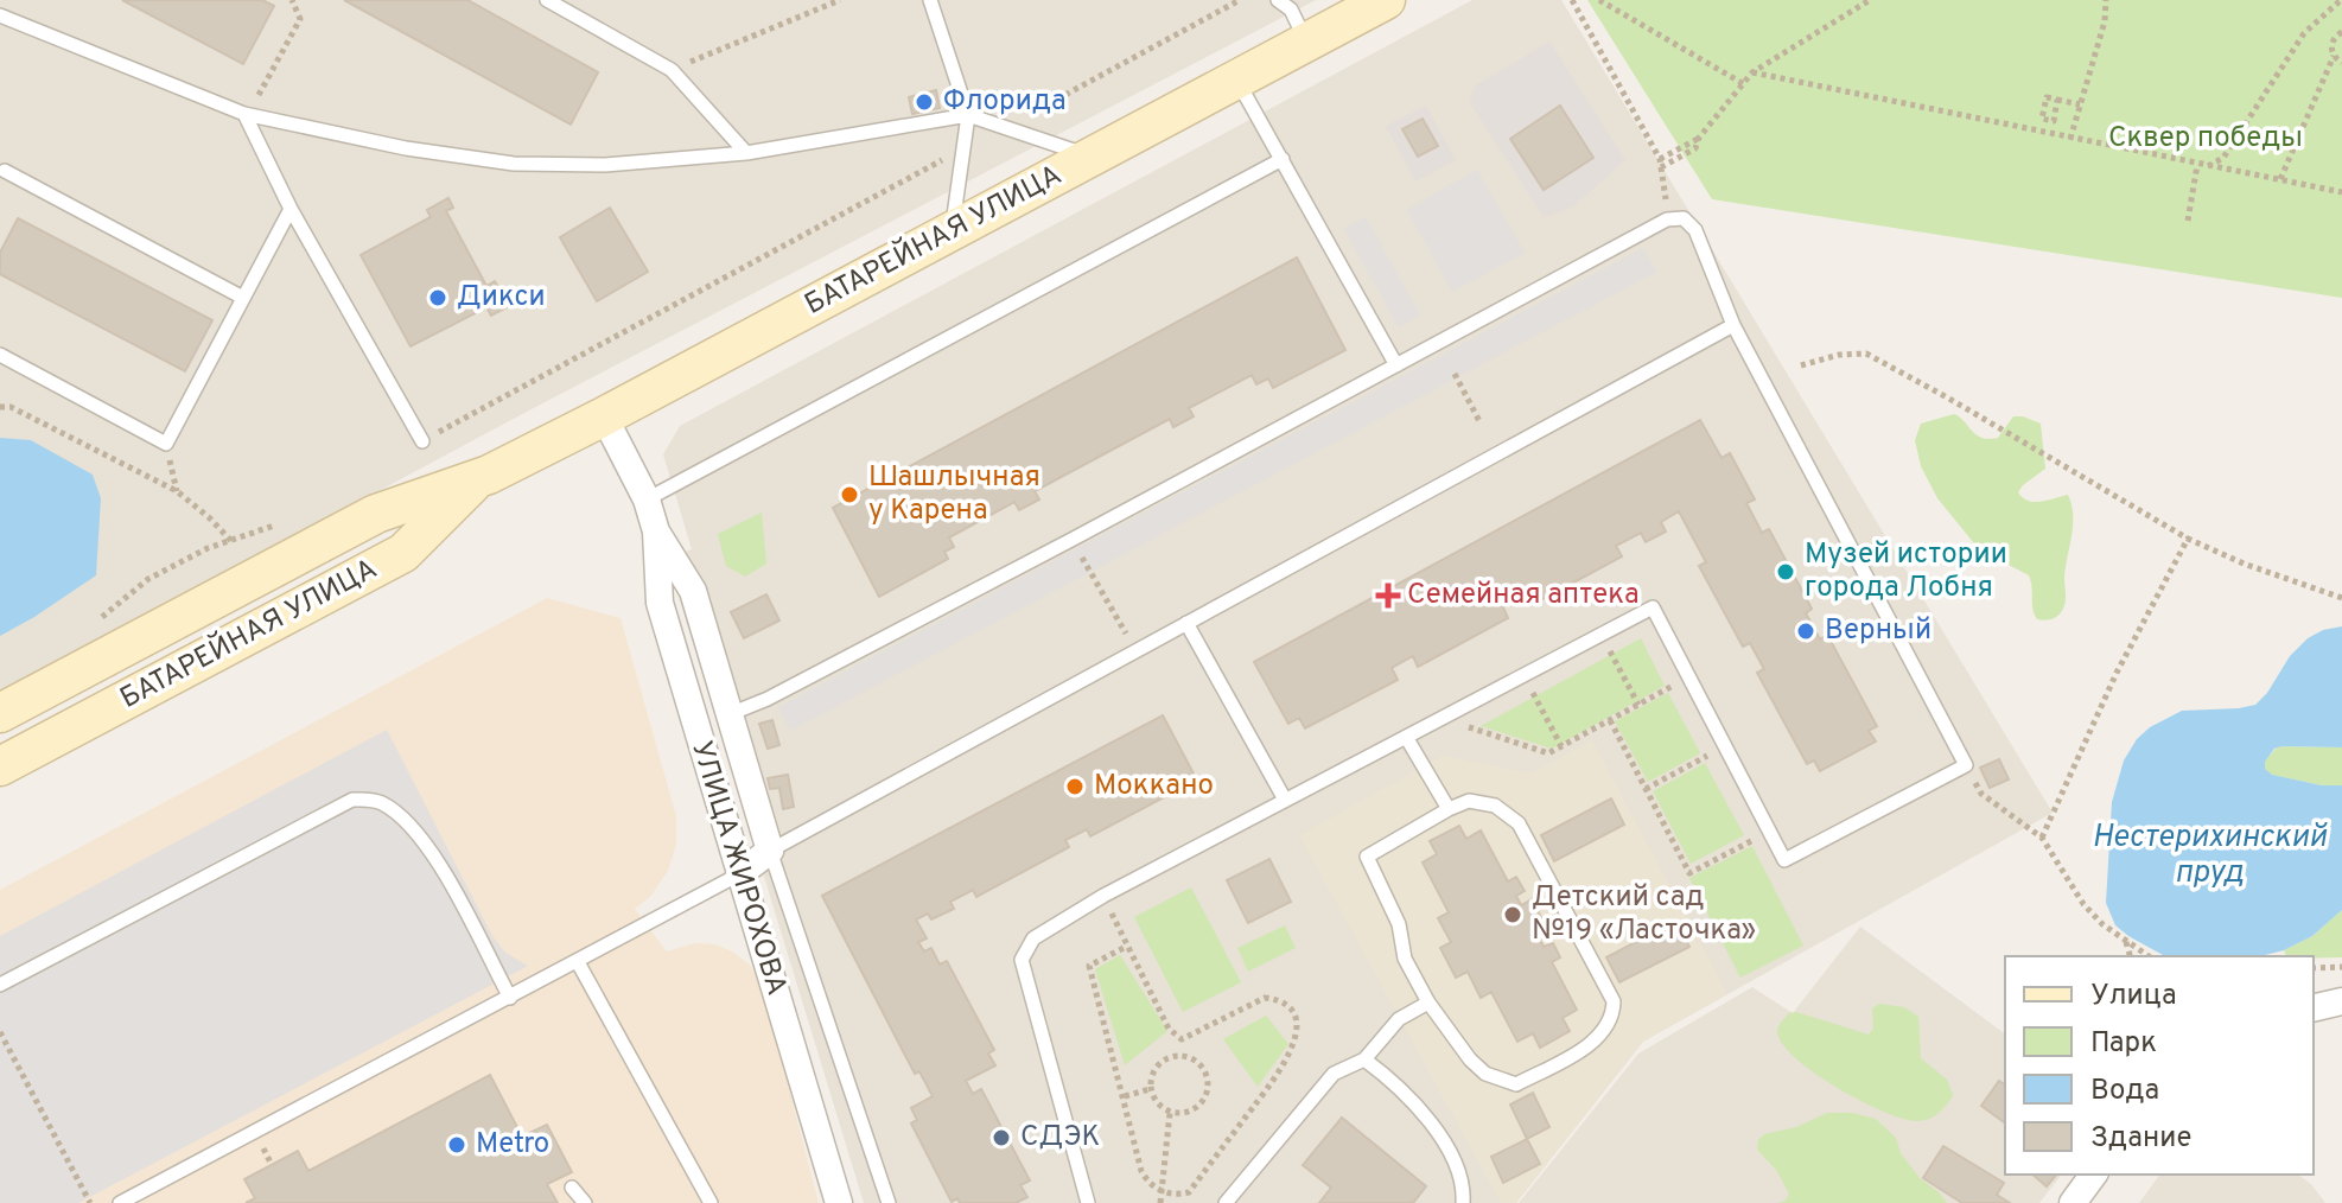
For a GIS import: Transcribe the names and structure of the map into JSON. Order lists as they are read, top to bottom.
{
  "streets": {
    "main road": ["БАТАРЕЙНАЯ УЛИЦА"],
    "street": ["УЛИЦА ЖИРОХОВА"]
  },
  "crossings": [
    ["БАТАРЕЙНАЯ УЛИЦА", "УЛИЦА ЖИРОХОВА"]
  ],
  "water": ["Нестерихинский пруд"],
  "parks": ["Сквер победы"],
  "places": {
    "other": [
      "Флорида",
      "Дикси",
      "Шашлычная у Карена",
      "Музей истории города Лобня",
      "Верный",
      "Моккано",
      "Детский сад №19 «Ласточка»",
      "СДЭК",
      "Metro"
    ],
    "health": ["Семейная аптека"]
  },
  "legend": [
    "Улица",
    "Парк",
    "Вода",
    "Здание"
  ]
}
